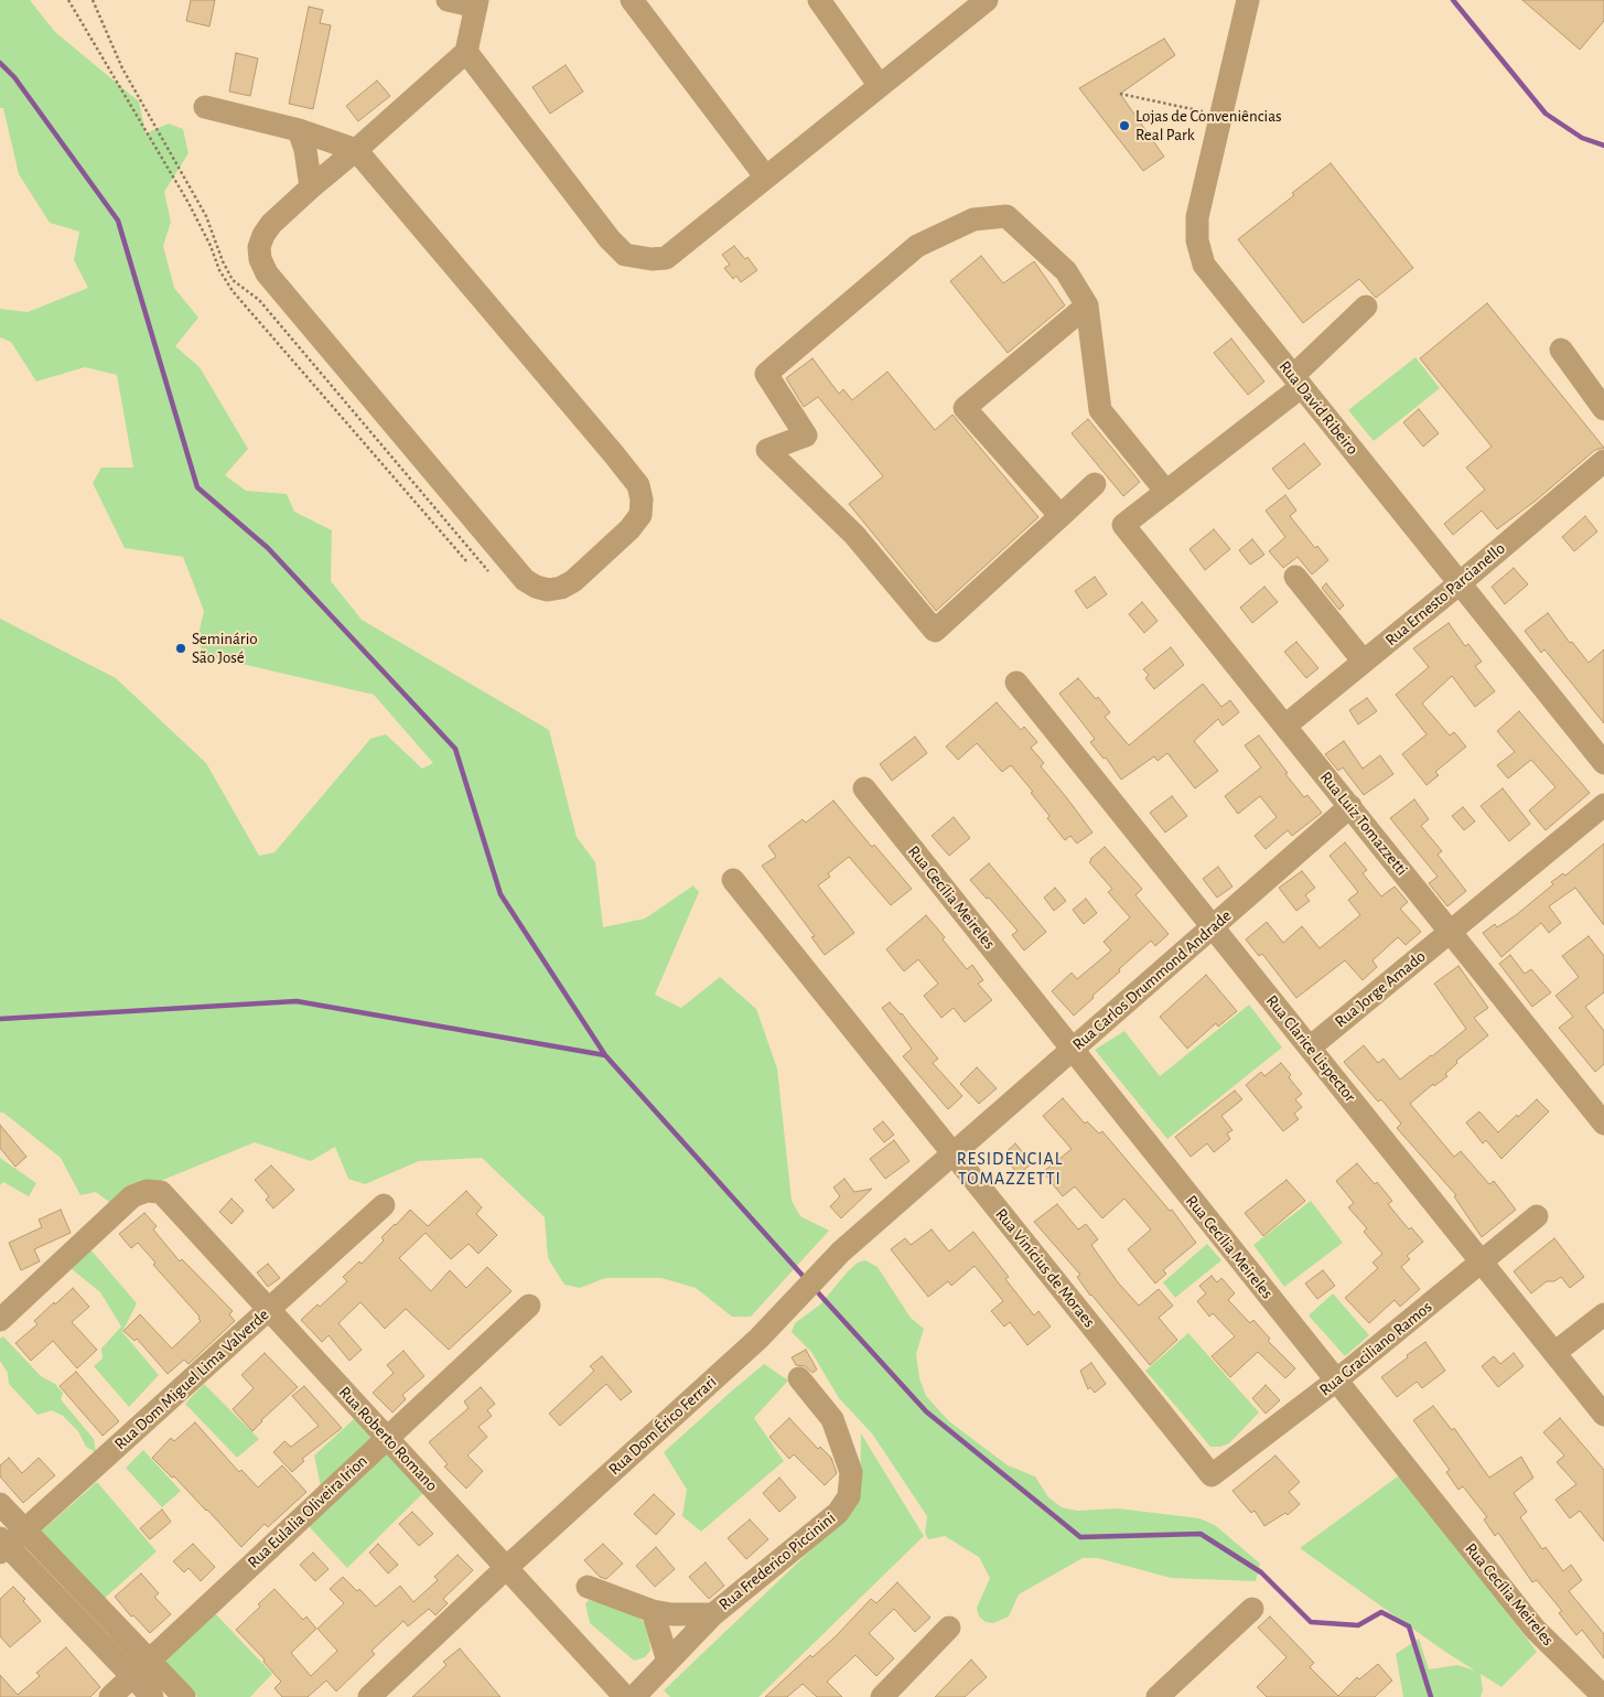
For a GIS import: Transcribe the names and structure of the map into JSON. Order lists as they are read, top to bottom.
{
  "streets": {
    "street": [
      "Rua David Ribeiro",
      "Rua Ernesto Parcianello",
      "Rua Luiz Tomazzetti",
      "Rua Cecília Meireles",
      "Rua Carlos Drummond Andrade",
      "Rua Jorge Amado",
      "Rua Clarice Lispector",
      "Rua Vinícius de Moraes",
      "Rua Graciliano Ramos",
      "Rua Dom Miguel Lima Valverde",
      "Rua Dom Érico Ferrari",
      "Rua Roberto Romano",
      "Rua Eulalia Oliveira Irion",
      "Rua Frederico Piccinini"
    ]
  },
  "crossings": [
    ["Rua David Ribeiro", "Rua Ernesto Parcianello"],
    ["Rua Ernesto Parcianello", "Rua Luiz Tomazzetti"],
    ["Rua Luiz Tomazzetti", "Rua Carlos Drummond Andrade"],
    ["Rua Luiz Tomazzetti", "Rua Jorge Amado"],
    ["Rua Cecília Meireles", "Rua Carlos Drummond Andrade"],
    ["Rua Cecília Meireles", "Rua Graciliano Ramos"],
    ["Rua Carlos Drummond Andrade", "Rua Clarice Lispector"],
    ["Rua Carlos Drummond Andrade", "Rua Vinícius de Moraes"],
    ["Rua Carlos Drummond Andrade", "Rua Dom Érico Ferrari"],
    ["Rua Jorge Amado", "Rua Clarice Lispector"],
    ["Rua Clarice Lispector", "Rua Graciliano Ramos"],
    ["Rua Vinícius de Moraes", "Rua Graciliano Ramos"],
    ["Rua Vinícius de Moraes", "Rua Dom Érico Ferrari"],
    ["Rua Dom Miguel Lima Valverde", "Rua Roberto Romano"],
    ["Rua Dom Érico Ferrari", "Rua Roberto Romano"],
    ["Rua Roberto Romano", "Rua Eulalia Oliveira Irion"]
  ],
  "districts": ["RESIDENCIAL TOMAZZETTI"],
  "places": ["Lojas de Conveniências Real Park", "Seminário São José"]
}
